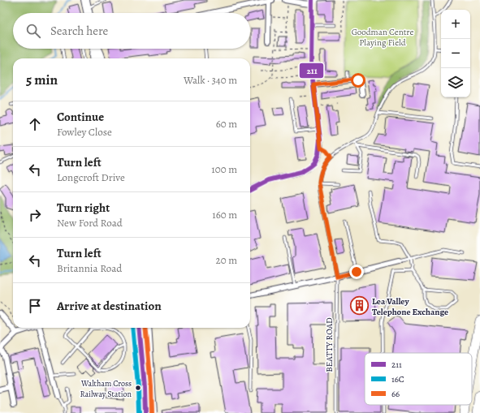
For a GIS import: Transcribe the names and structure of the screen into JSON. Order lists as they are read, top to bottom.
{
  "streets": {
    "lane": ["BEATTY ROAD"]
  },
  "parks": ["Goodman Centre Playing Field"],
  "places": {
    "building": ["Lea Valley Telephone Exchange"],
    "other": ["Waltham Cross Railway Station"]
  },
  "lines": ["transit line 211", "transit line 16C", "transit line 66"],
  "legend": ["211", "16C", "66"],
  "page": {
    "map_buttons": ["+", "−"],
    "search": "Search here",
    "heading": ["5 min", "Walk · 340 m"],
    "list": [
      ["Continue", "Fowley Close", "60 m"],
      ["Turn left", "Longcroft Drive", "100 m"],
      ["Turn right", "New Ford Road", "160 m"],
      ["Turn left", "Britannia Road", "20 m"],
      "Arrive at destination"
    ]
  }
}
